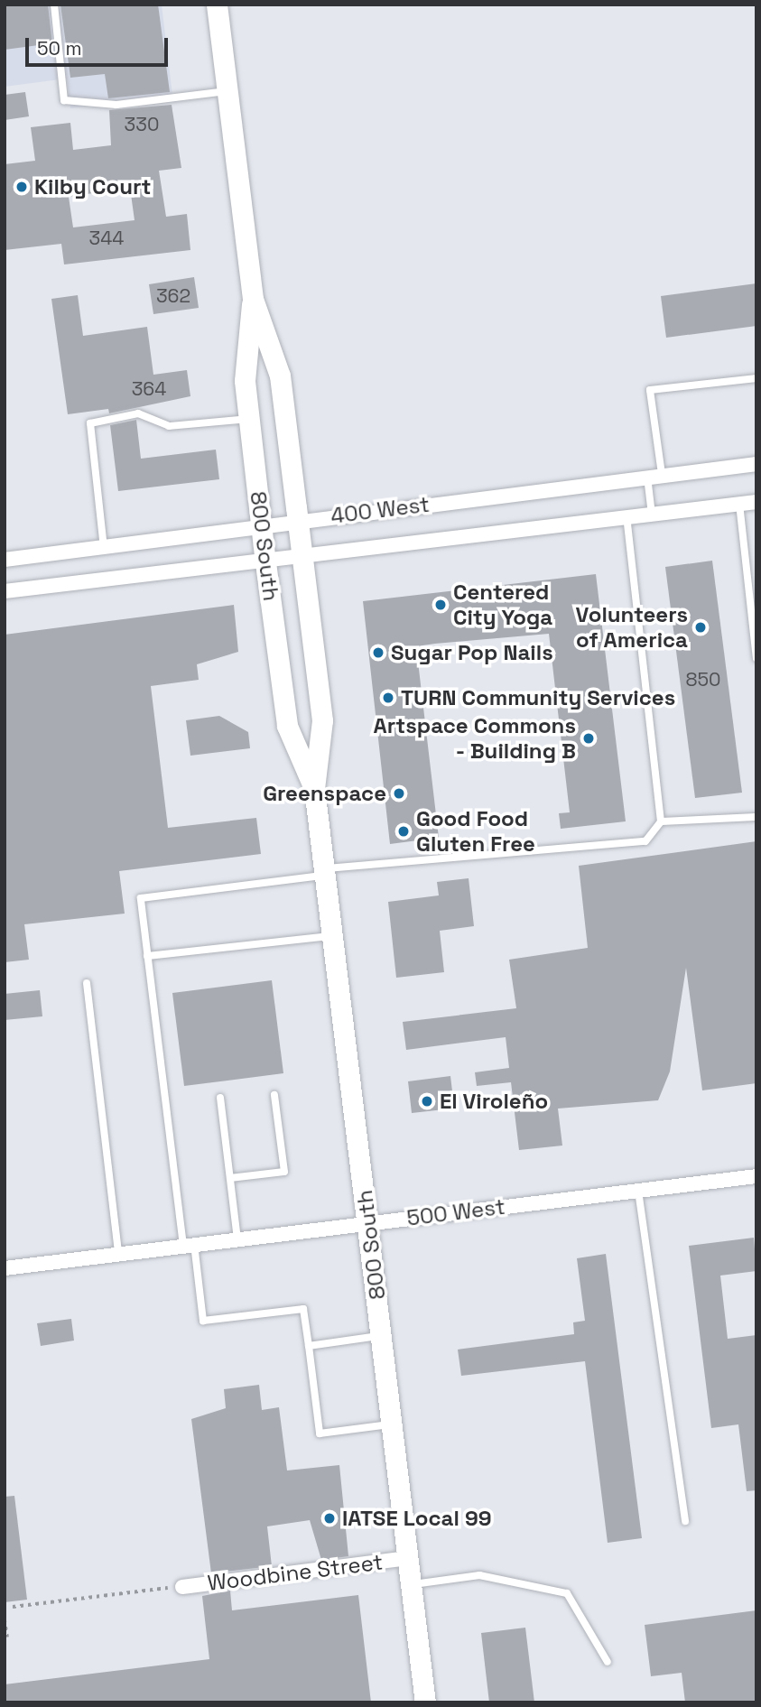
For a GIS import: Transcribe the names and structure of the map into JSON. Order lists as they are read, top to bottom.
{
  "streets": {
    "street": [
      "400 West",
      "800 South",
      "500 West",
      "Woodbine Street"
    ]
  },
  "crossings": [
    ["400 West", "800 South"],
    ["800 South", "500 West"],
    ["800 South", "Woodbine Street"]
  ],
  "places": [
    "Kilby Court",
    "Centered City Yoga",
    "Volunteers of America",
    "Sugar Pop Nails",
    "TURN Community Services",
    "Artspace Commons - Building B",
    "Greenspace",
    "Good Food Gluten Free",
    "El Viroleño",
    "IATSE Local 99"
  ],
  "house_numbers": [
    "330",
    "344",
    "362",
    "364",
    "850"
  ],
  "scale_bar": "50 m"
}
